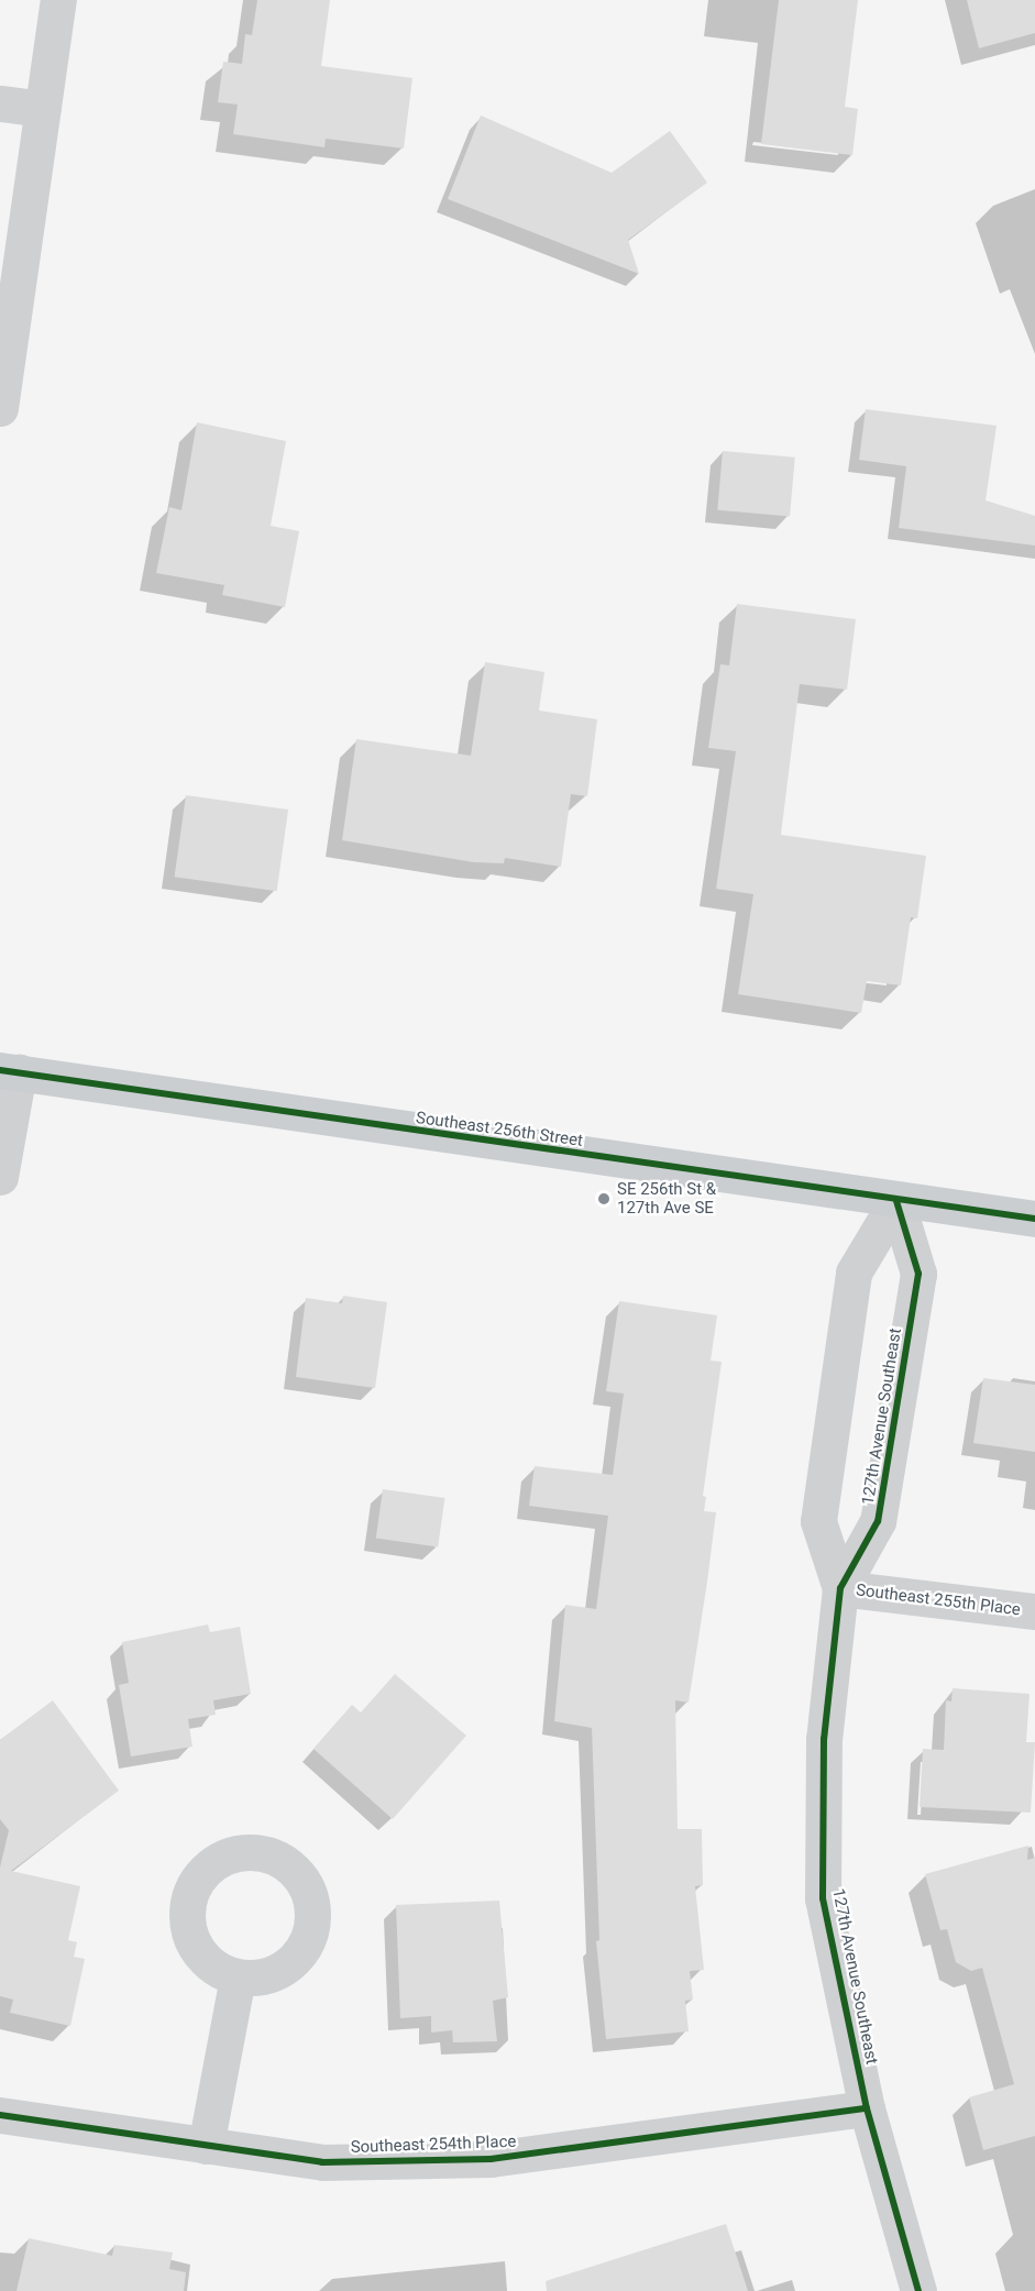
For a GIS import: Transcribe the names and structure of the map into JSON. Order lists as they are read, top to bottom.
{
  "streets": {
    "main road": ["Southeast 256th Street"],
    "street": ["127th Avenue Southeast", "Southeast 255th Place", "Southeast 254th Place"]
  },
  "crossings": [
    ["Southeast 256th Street", "127th Avenue Southeast"],
    ["127th Avenue Southeast", "Southeast 255th Place"],
    ["127th Avenue Southeast", "Southeast 254th Place"]
  ],
  "places": ["SE 256th St & 127th Ave SE"]
}
